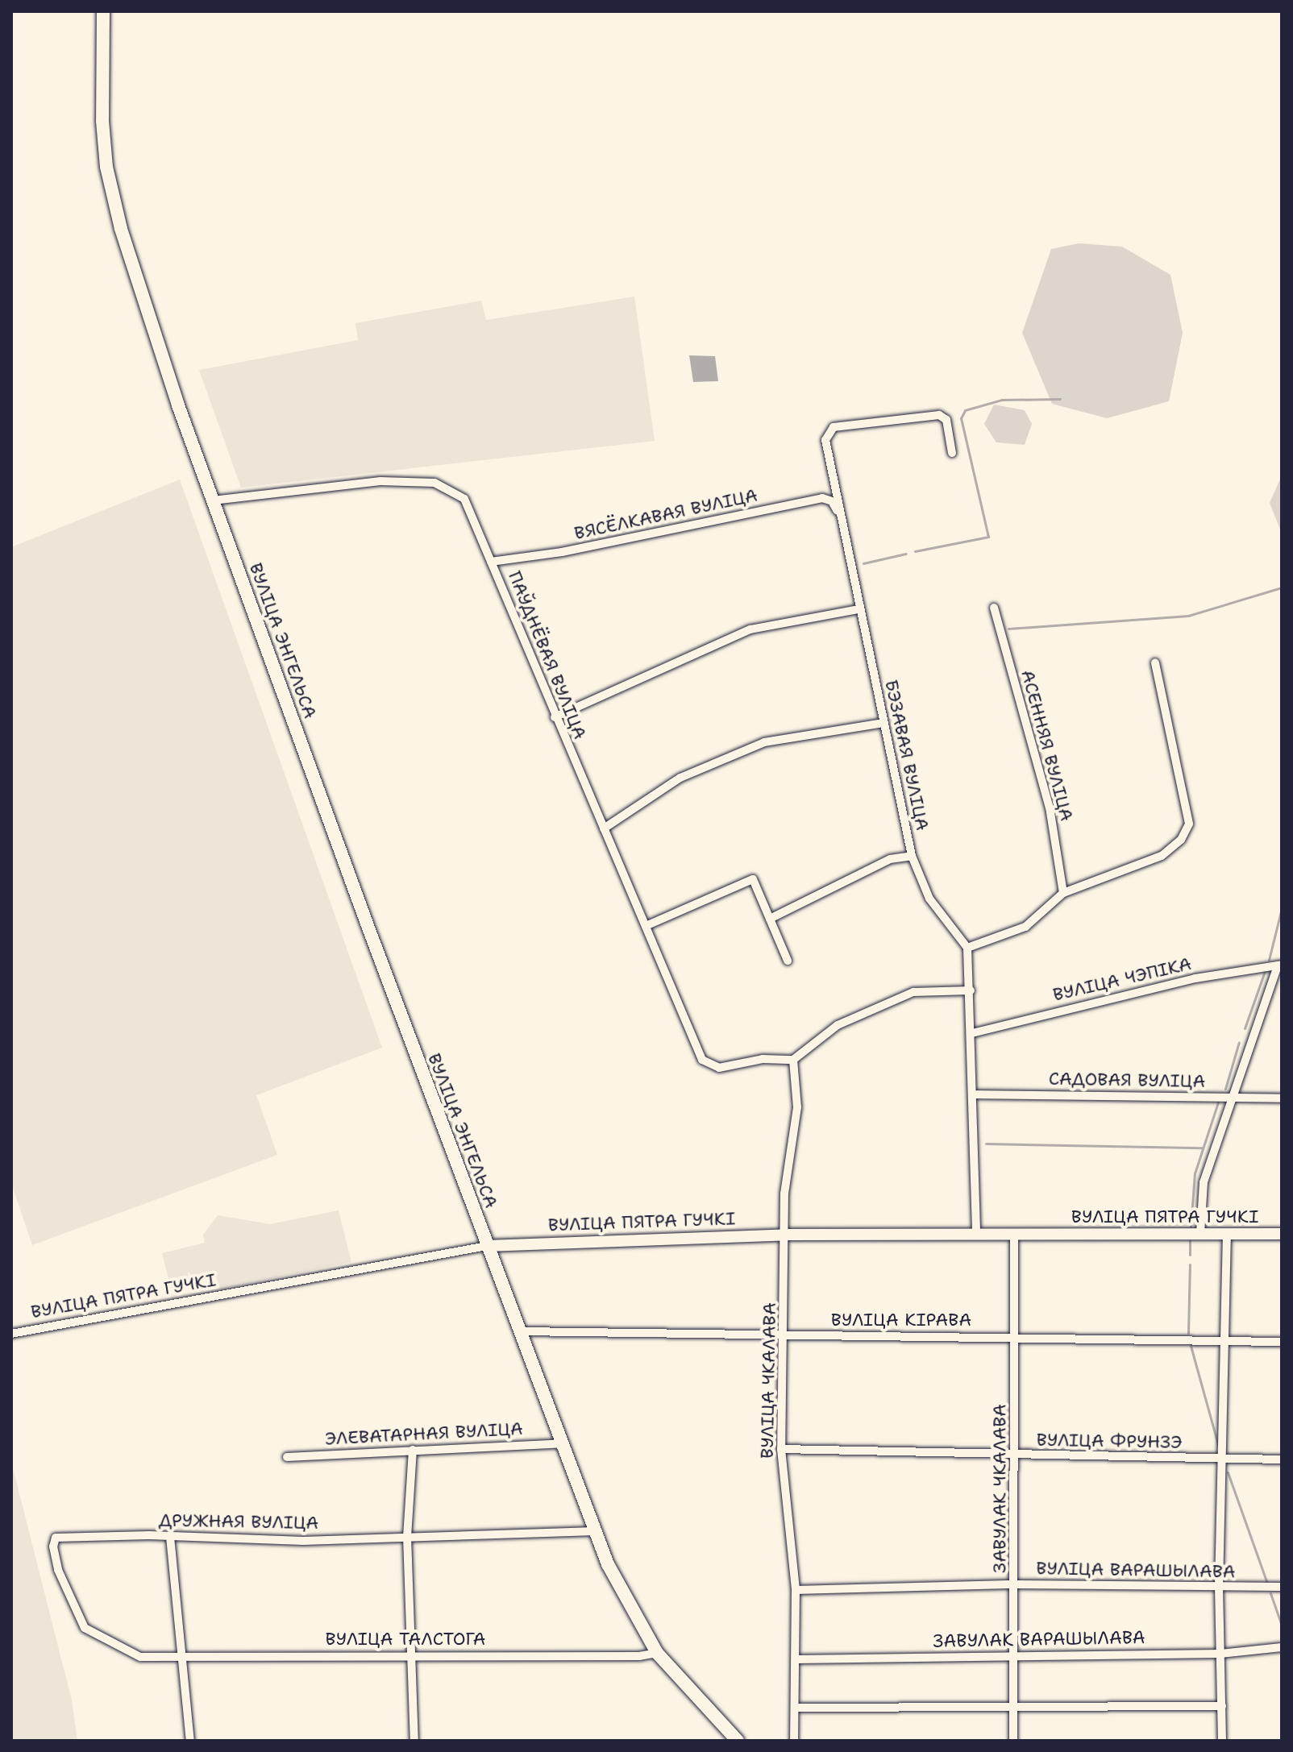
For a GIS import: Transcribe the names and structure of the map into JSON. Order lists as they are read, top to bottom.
{
  "streets": {
    "main road": ["ВУЛІЦА ЭНГЕЛЬСА"],
    "street": [
      "ВЯСЁЛКАВАЯ ВУЛІЦА",
      "ПАЎДНЁВАЯ ВУЛІЦА",
      "АСЕННЯЯ ВУЛІЦА",
      "БЭЗАВАЯ ВУЛІЦА",
      "ВУЛІЦА ЧЭПІКА",
      "САДОВАЯ ВУЛІЦА",
      "ВУЛІЦА ПЯТРА ГУЧКІ",
      "ВУЛІЦА КІРАВА",
      "ВУЛІЦА ЧКАЛАВА",
      "ЭЛЕВАТАРНАЯ ВУЛІЦА",
      "ВУЛІЦА ФРУНЗЭ",
      "ЗАВУЛАК ЧКАЛАВА",
      "ДРУЖНАЯ ВУЛІЦА",
      "ВУЛІЦА ВАРАШЫЛАВА",
      "ВУЛІЦА ТАЛСТОГА",
      "ЗАВУЛАК ВАРАШЫЛАВА"
    ]
  },
  "crossings": [
    ["ВЯСЁЛКАВАЯ ВУЛІЦА", "ПАЎДНЁВАЯ ВУЛІЦА"],
    ["ВЯСЁЛКАВАЯ ВУЛІЦА", "БЭЗАВАЯ ВУЛІЦА"],
    ["ВУЛІЦА ЭНГЕЛЬСА", "ПАЎДНЁВАЯ ВУЛІЦА"],
    ["ВУЛІЦА ЭНГЕЛЬСА", "ВУЛІЦА ПЯТРА ГУЧКІ"],
    ["ВУЛІЦА ЭНГЕЛЬСА", "ВУЛІЦА КІРАВА"],
    ["ВУЛІЦА ЭНГЕЛЬСА", "ЭЛЕВАТАРНАЯ ВУЛІЦА"],
    ["ВУЛІЦА ЭНГЕЛЬСА", "ДРУЖНАЯ ВУЛІЦА"],
    ["ВУЛІЦА ЭНГЕЛЬСА", "ВУЛІЦА ТАЛСТОГА"],
    ["ПАЎДНЁВАЯ ВУЛІЦА", "ВУЛІЦА ЧКАЛАВА"],
    ["ВУЛІЦА ПЯТРА ГУЧКІ", "ВУЛІЦА ЧКАЛАВА"],
    ["ВУЛІЦА ПЯТРА ГУЧКІ", "ЗАВУЛАК ЧКАЛАВА"],
    ["ВУЛІЦА КІРАВА", "ВУЛІЦА ЧКАЛАВА"],
    ["ВУЛІЦА КІРАВА", "ЗАВУЛАК ЧКАЛАВА"],
    ["ВУЛІЦА ЧКАЛАВА", "ВУЛІЦА ФРУНЗЭ"],
    ["ВУЛІЦА ЧКАЛАВА", "ВУЛІЦА ВАРАШЫЛАВА"],
    ["ВУЛІЦА ЧКАЛАВА", "ЗАВУЛАК ВАРАШЫЛАВА"],
    ["ВУЛІЦА ФРУНЗЭ", "ЗАВУЛАК ЧКАЛАВА"],
    ["ЗАВУЛАК ЧКАЛАВА", "ВУЛІЦА ВАРАШЫЛАВА"],
    ["ЗАВУЛАК ЧКАЛАВА", "ЗАВУЛАК ВАРАШЫЛАВА"],
    ["ДРУЖНАЯ ВУЛІЦА", "ВУЛІЦА ТАЛСТОГА"]
  ]
}
